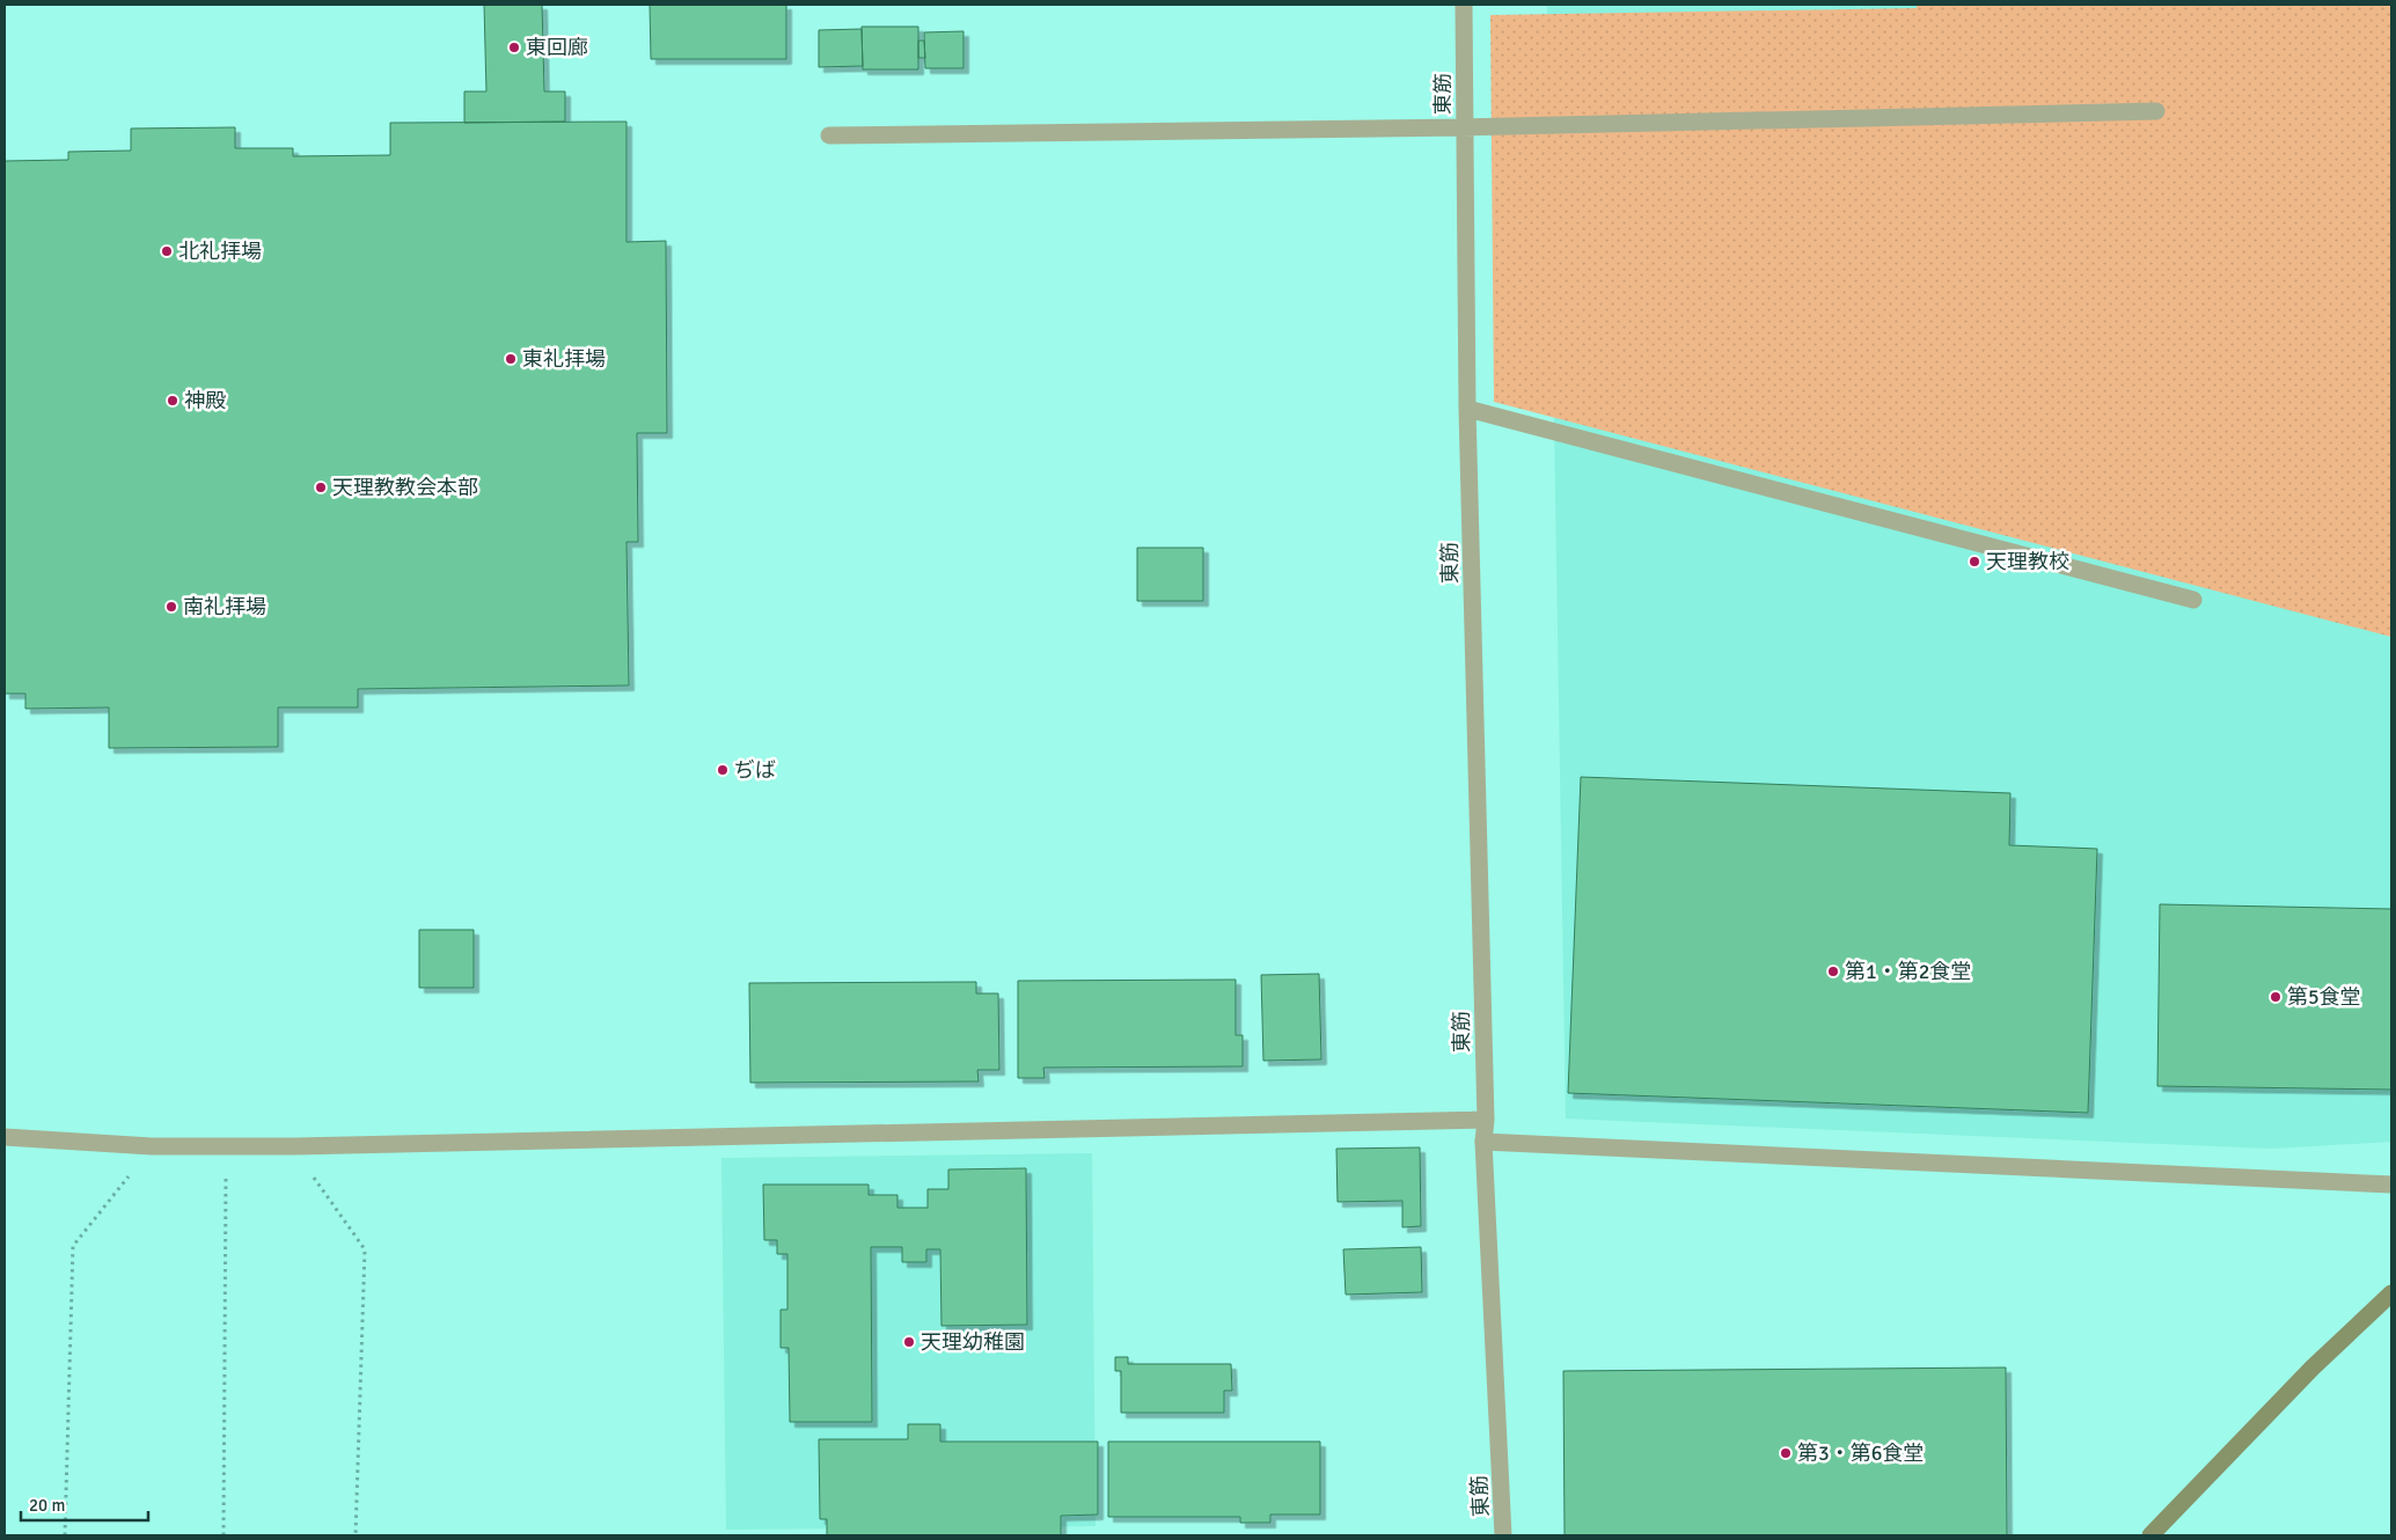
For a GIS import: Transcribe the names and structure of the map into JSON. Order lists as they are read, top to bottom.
{
  "streets": {
    "street": ["東筋"]
  },
  "places": [
    "東回廊",
    "北礼拝場",
    "東礼拝場",
    "神殿",
    "天理教教会本部",
    "天理教校",
    "南礼拝場",
    "ぢば",
    "第1・第2食堂",
    "第5食堂",
    "天理幼稚園",
    "第3・第6食堂"
  ],
  "scale_bar": "20 m"
}
